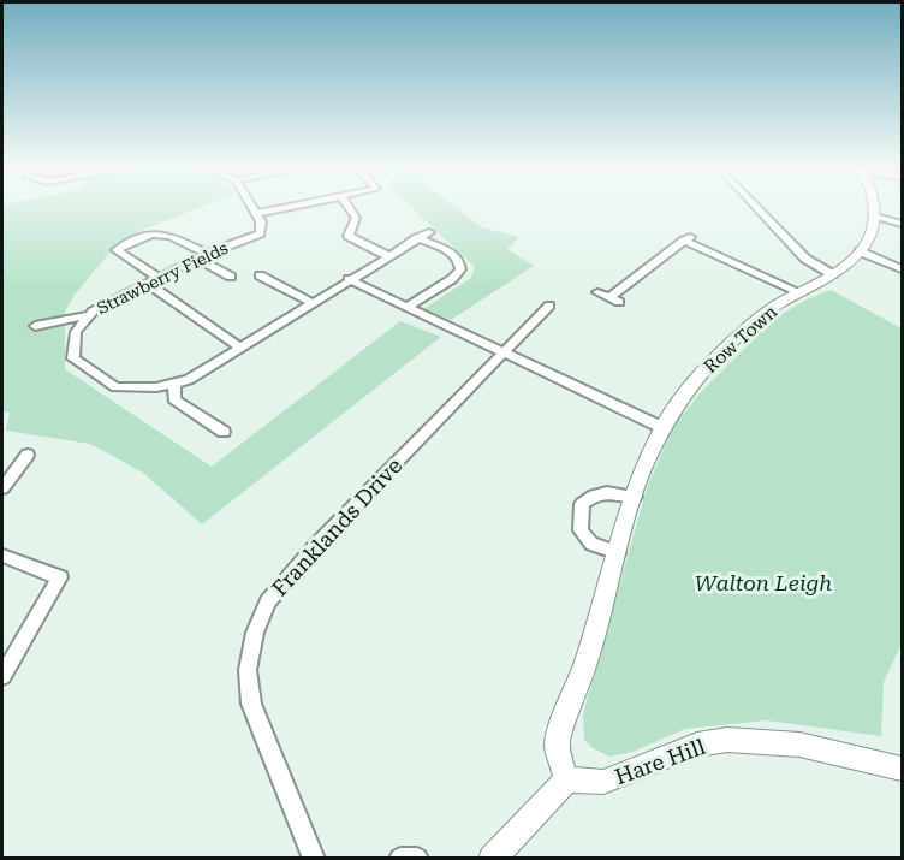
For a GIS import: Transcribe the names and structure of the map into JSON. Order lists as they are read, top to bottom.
{
  "streets": {
    "street": [
      "Strawberry Fields",
      "Row Town",
      "Franklands Drive",
      "Hare Hill"
    ]
  },
  "crossings": [
    ["Row Town", "Hare Hill"]
  ],
  "parks": ["Walton Leigh"]
}
